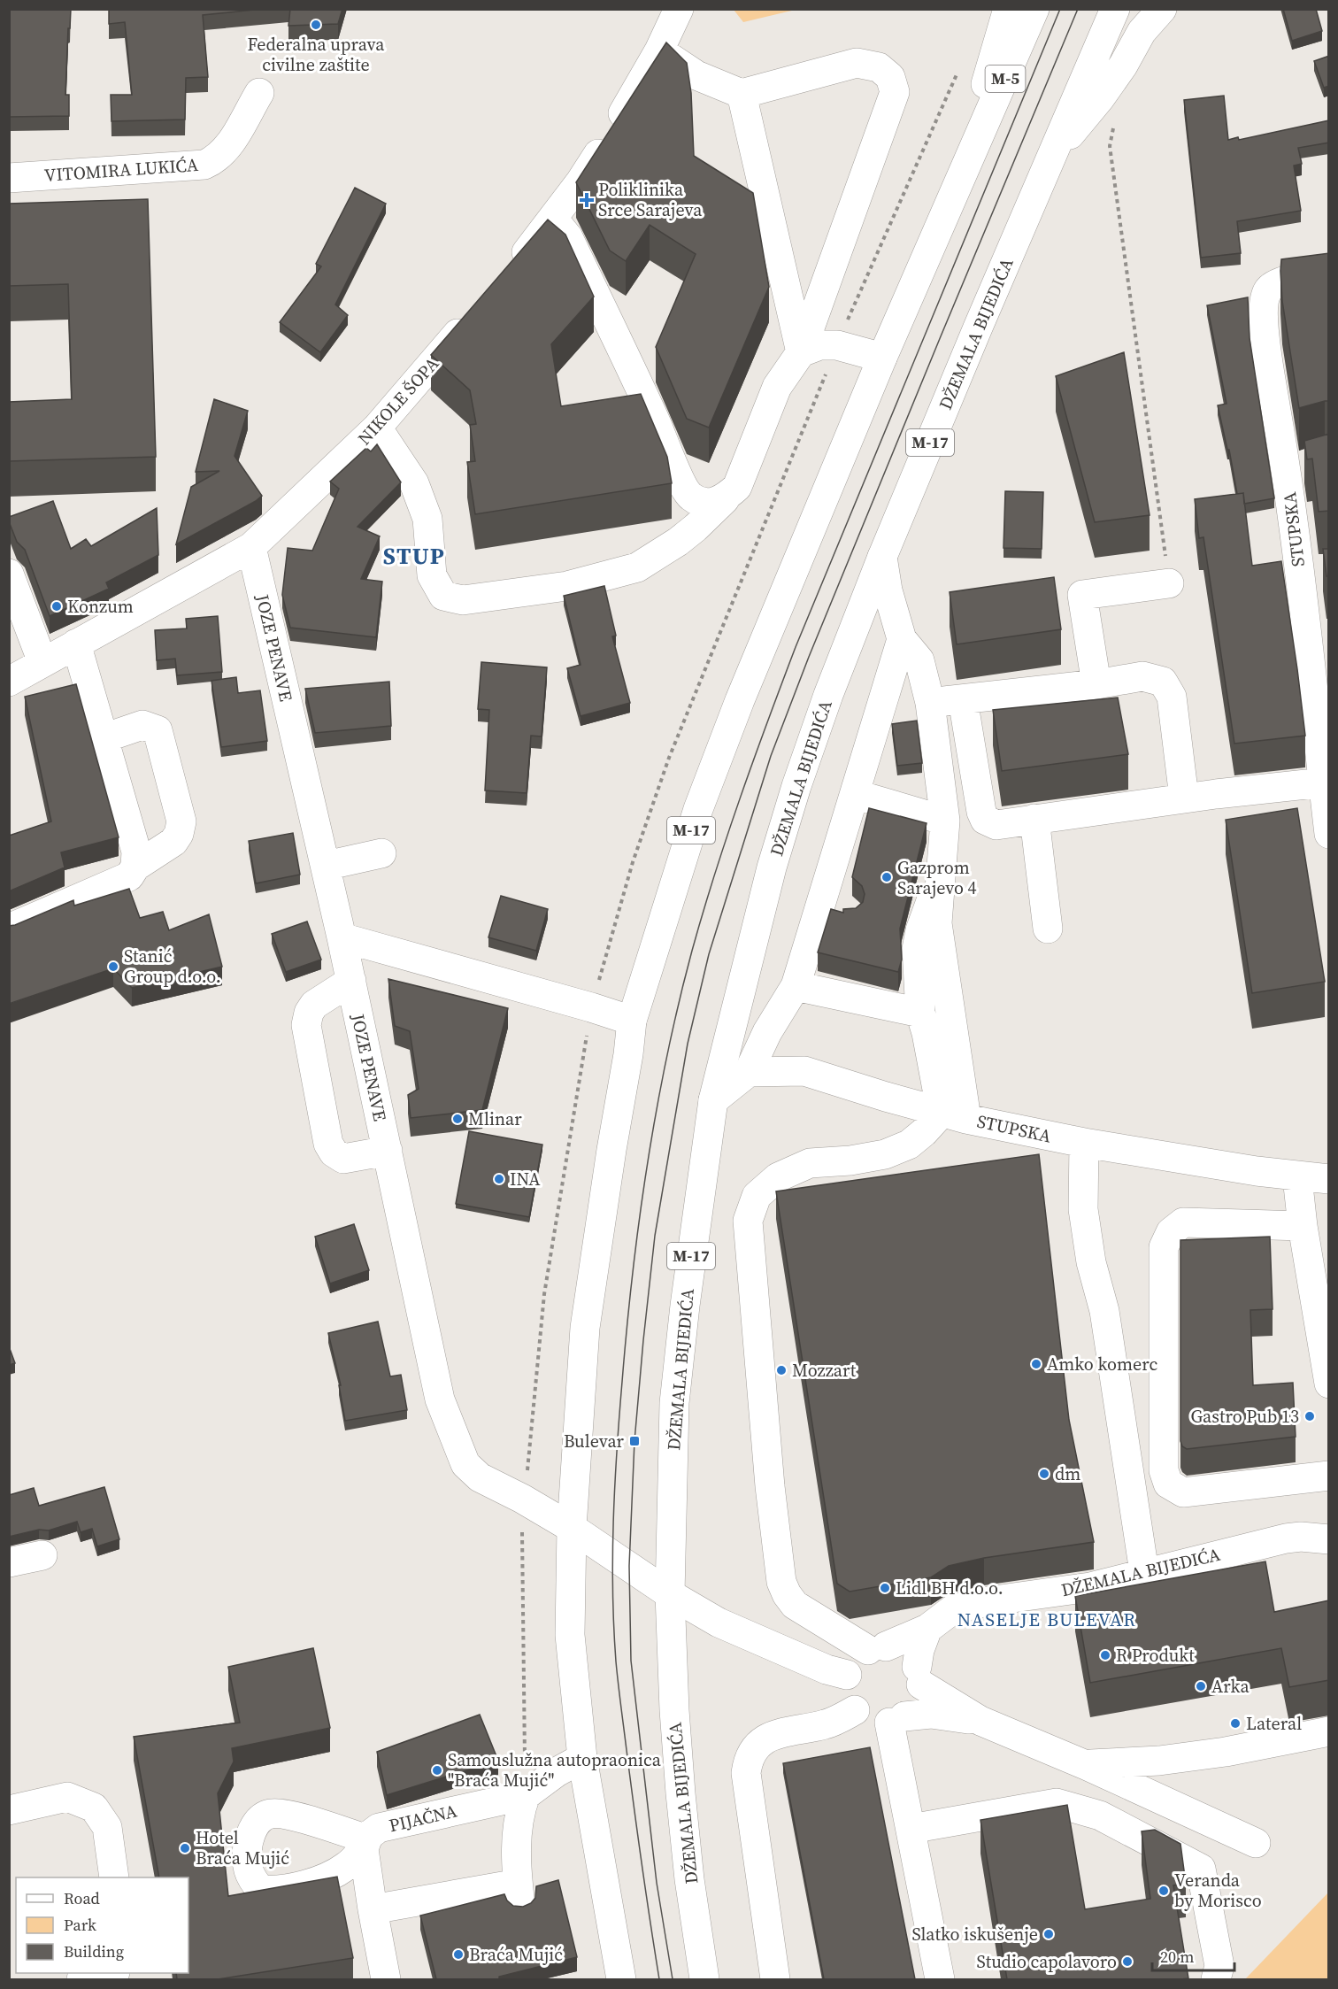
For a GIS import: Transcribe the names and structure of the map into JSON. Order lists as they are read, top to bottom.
{
  "streets": {
    "street": [
      "M-5",
      "VITOMIRA LUKIĆA",
      "DŽEMALA BIJEDIĆA",
      "NIKOLE ŠOPA",
      "M-17",
      "STUPSKA",
      "JOZE PENAVE",
      "PIJAČNA"
    ]
  },
  "crossings": [
    ["M-5", "M-17"],
    ["NIKOLE ŠOPA", "JOZE PENAVE"],
    ["M-17", "JOZE PENAVE"],
    ["M-17", "PIJAČNA"]
  ],
  "districts": ["STUP", "NASELJE BULEVAR"],
  "places": {
    "other": [
      "Federalna uprava civilne zaštite",
      "Konzum",
      "Gazprom Sarajevo 4",
      "Stanić Group d.o.o.",
      "Mlinar",
      "INA",
      "Amko komerc",
      "Mozzart",
      "Gastro Pub 13",
      "dm",
      "Lidl BH d.o.o.",
      "R Produkt",
      "Arka",
      "Lateral",
      "Samouslužna autopraonica \"Braća Mujić\"",
      "Hotel Braća Mujić",
      "Veranda by Morisco",
      "Slatko iskušenje",
      "Braća Mujić",
      "Studio capolavoro"
    ],
    "health": ["Poliklinika Srce Sarajeva"],
    "transit": ["Bulevar"]
  },
  "legend": ["Road", "Park", "Building"],
  "scale_bar": "20 m"
}
